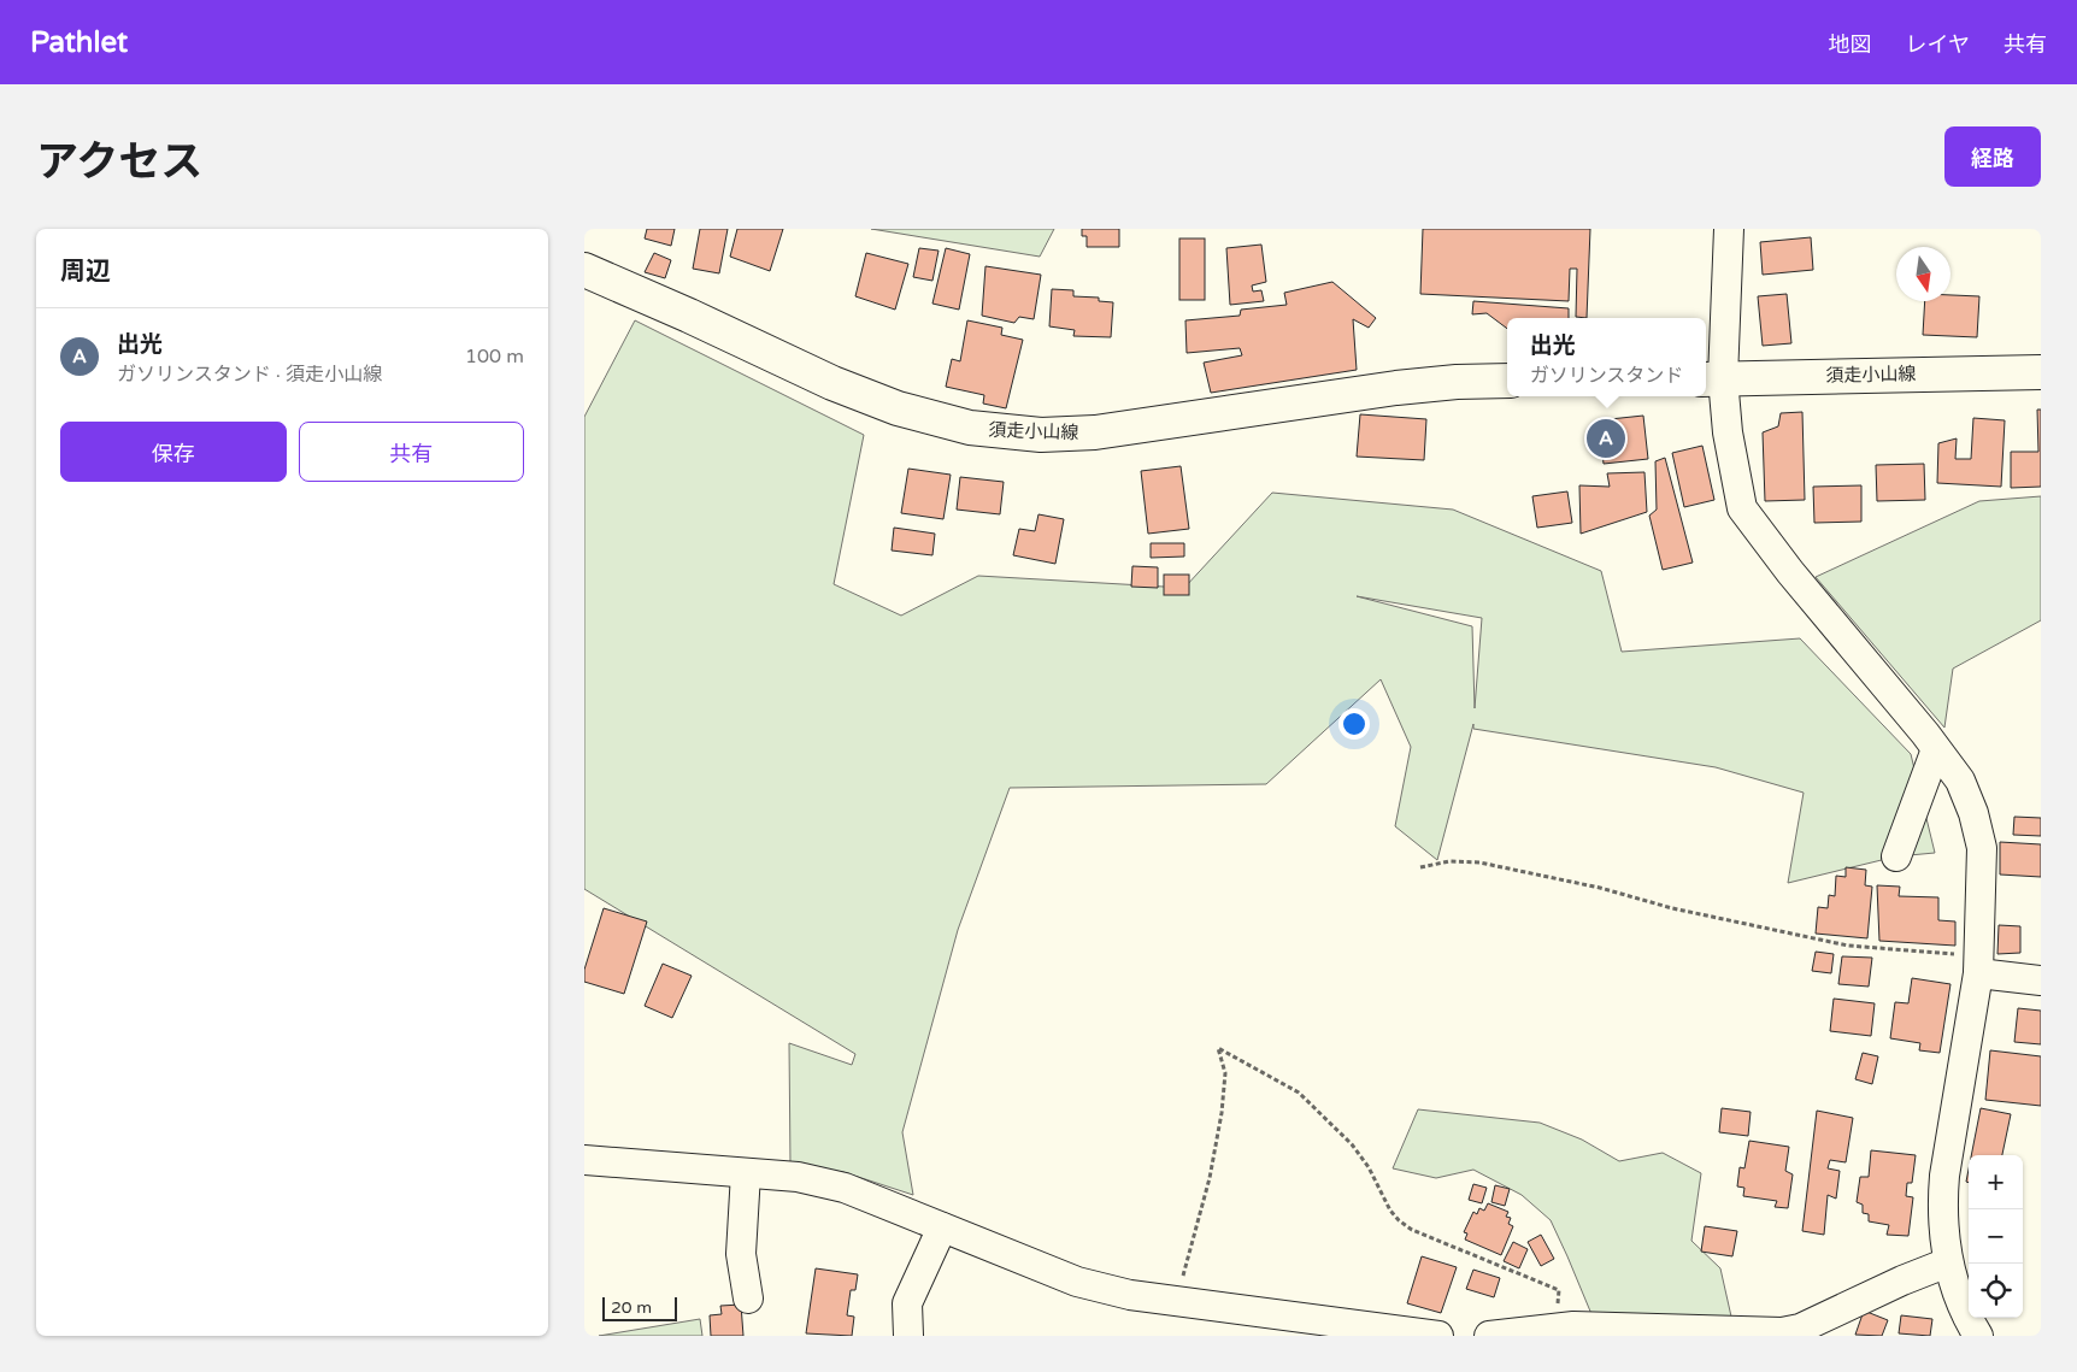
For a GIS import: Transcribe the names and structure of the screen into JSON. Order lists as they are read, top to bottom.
{
  "streets": {
    "main road": ["須走小山線"]
  },
  "scale_bar": "20 m",
  "north": "bottom",
  "page": {
    "header": "Pathlet",
    "nav": ["地図", "レイヤ", "共有"],
    "title": "アクセス",
    "buttons": [
      "経路",
      ["保存", "共有"]
    ],
    "heading": "周辺",
    "list": [
      {
        "mark": "A",
        "name": "出光",
        "note": "ガソリンスタンド · 須走小山線",
        "value": "100 m"
      }
    ],
    "popup": ["出光", "ガソリンスタンド"],
    "pins": "A",
    "map_buttons": ["+", "−"],
    "scale": "20 m"
  }
}
